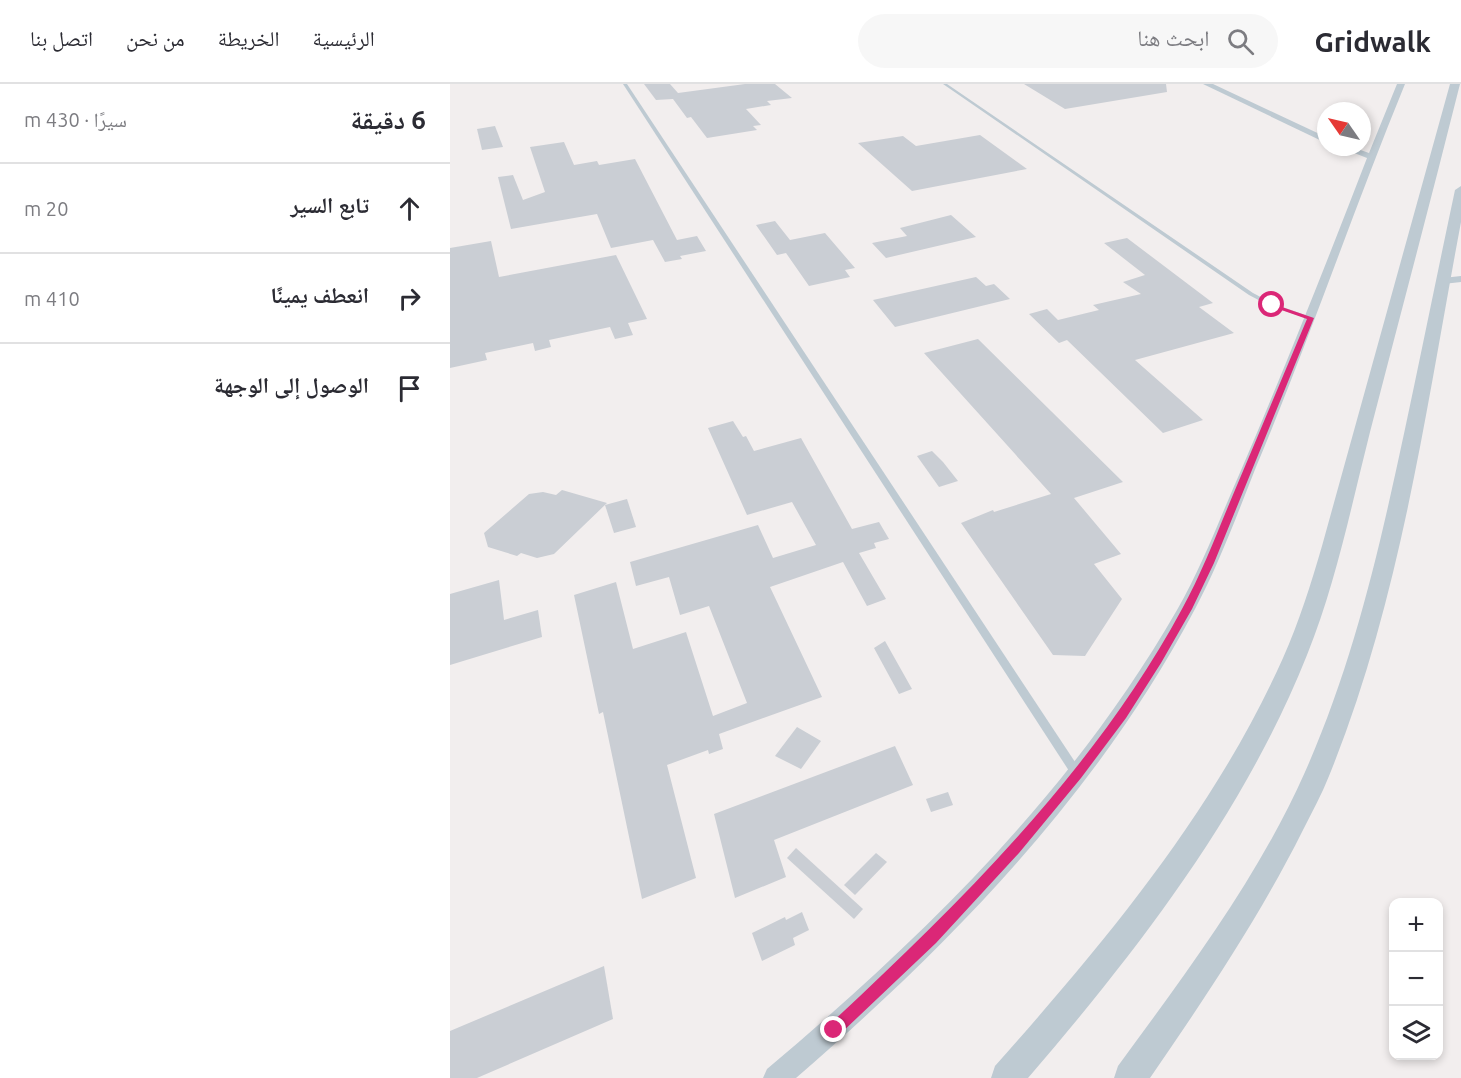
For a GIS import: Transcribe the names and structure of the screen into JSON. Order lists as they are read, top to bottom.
{
  "north": "top left",
  "page": {
    "header": "Gridwalk",
    "search": "ابحث هنا",
    "nav": [
      "الرئيسية",
      "الخريطة",
      "من نحن",
      "اتصل بنا"
    ],
    "heading": ["6 دقيقة", "سيرًا · 430 m"],
    "list": [
      ["تابع السير", "20 m"],
      ["انعطف يمينًا", "410 m"],
      "الوصول إلى الوجهة"
    ],
    "map_buttons": ["+", "−"]
  }
}
